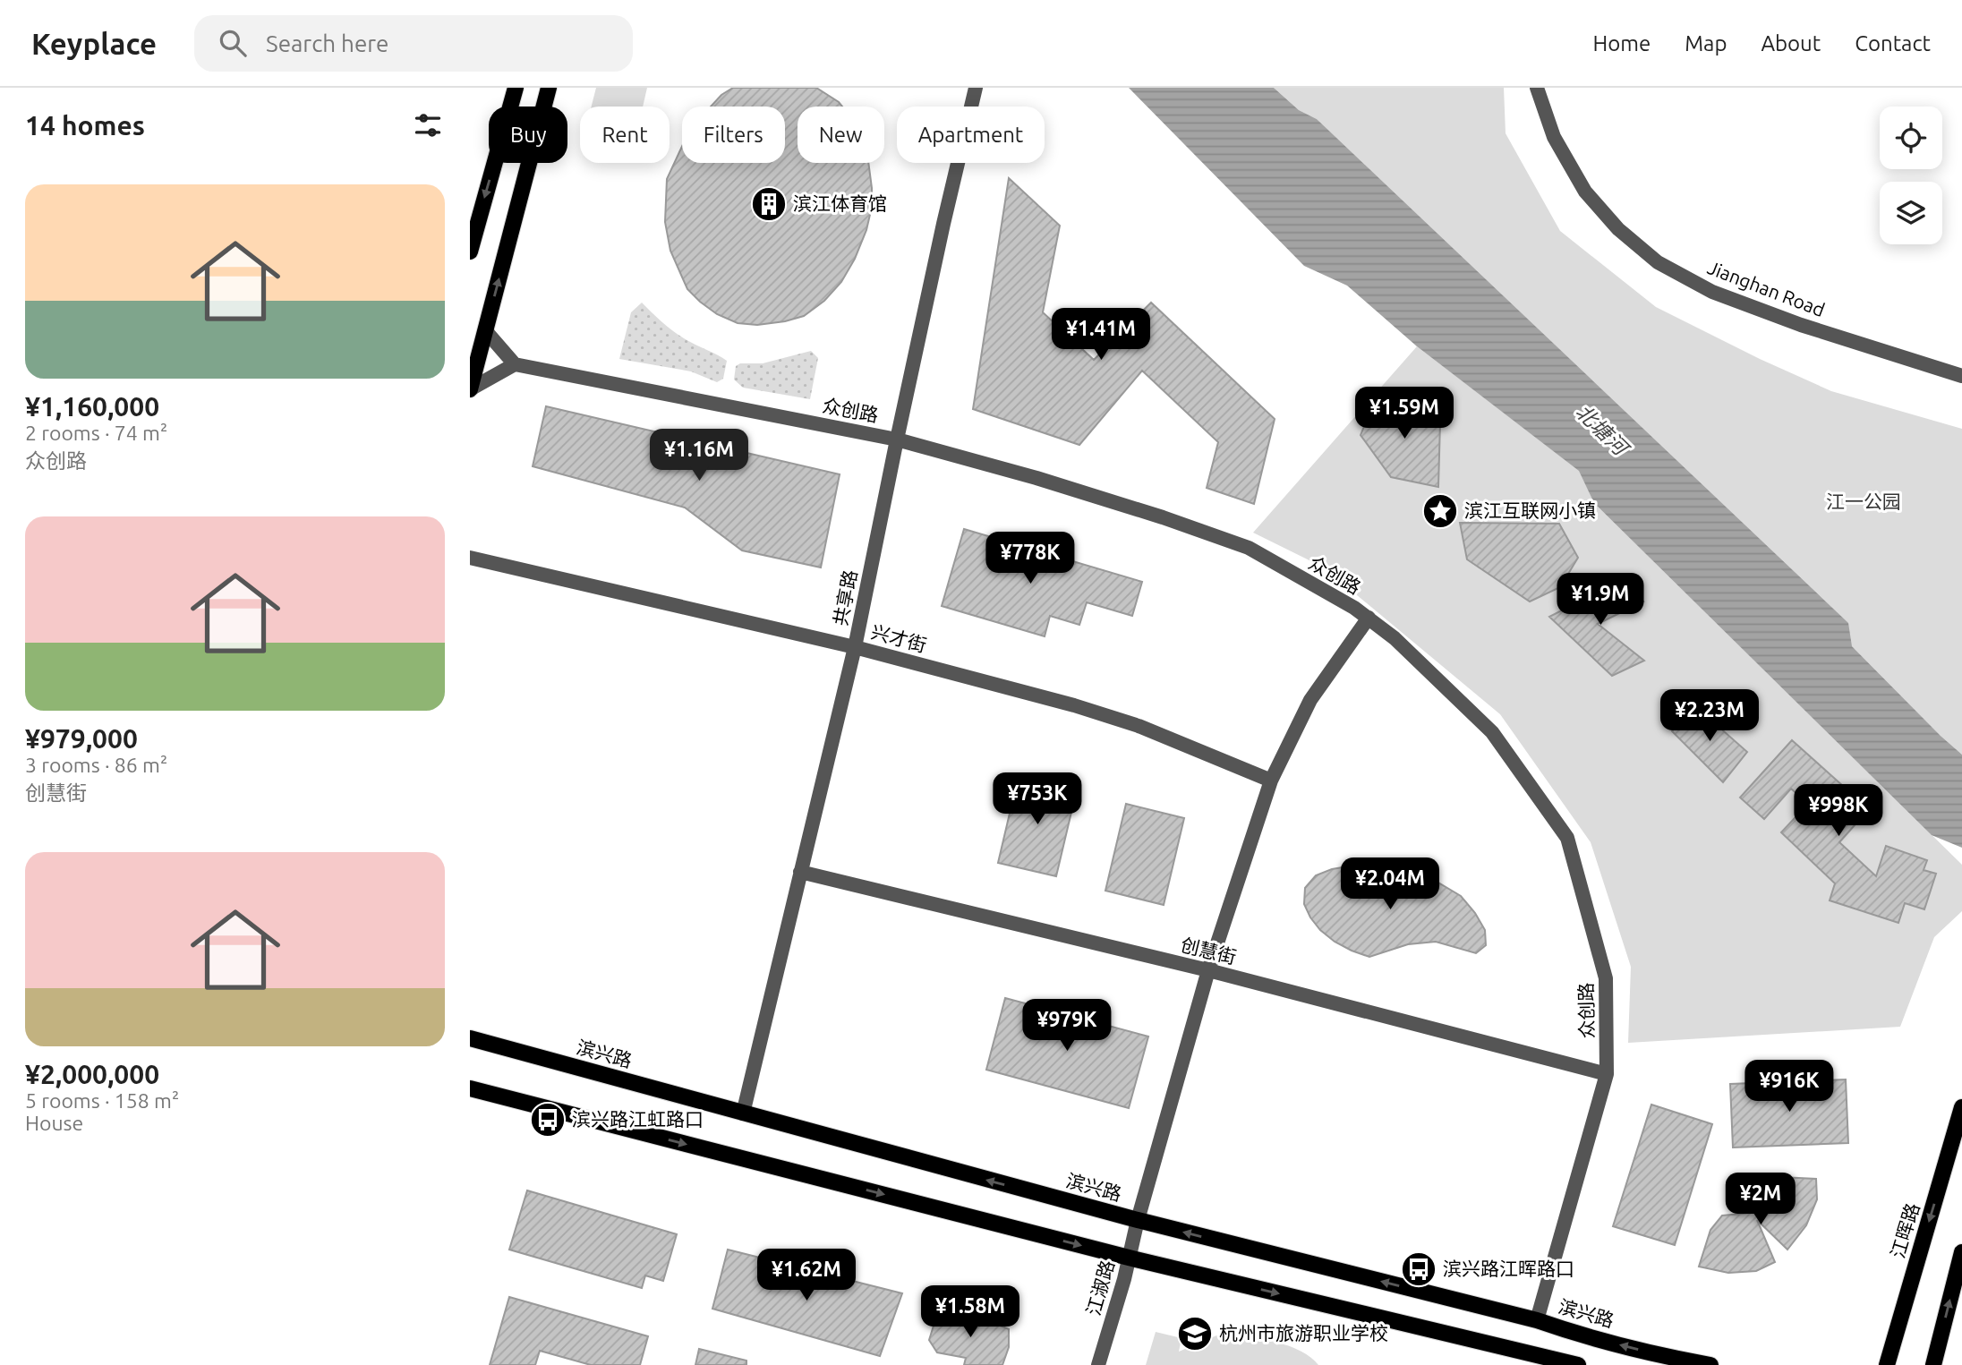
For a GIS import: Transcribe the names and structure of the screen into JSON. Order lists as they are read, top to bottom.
{
  "streets": {
    "main road": ["滨兴路", "江晖路"],
    "street": [
      "Jianghan Road",
      "众创路",
      "共享路",
      "兴才街",
      "创慧街",
      "江淑路"
    ]
  },
  "crossings": [
    ["众创路", "共享路"],
    ["众创路", "创慧街"],
    ["众创路", "滨兴路"],
    ["众创路", "江淑路"],
    ["共享路", "兴才街"],
    ["共享路", "创慧街"],
    ["共享路", "滨兴路"],
    ["兴才街", "江淑路"],
    ["创慧街", "江淑路"],
    ["滨兴路", "江淑路"]
  ],
  "water": ["北塘河"],
  "parks": ["江一公园"],
  "places": {
    "building": ["滨江体育馆"],
    "place": ["滨江互联网小镇"],
    "bus stop": ["滨兴路江虹路口", "滨兴路江晖路口"],
    "school or university": ["杭州市旅游职业学校"]
  },
  "page": {
    "header": "Keyplace",
    "search": "Search here",
    "nav": [
      "Home",
      "Map",
      "About",
      "Contact"
    ],
    "heading": "14 homes",
    "chip": [
      "Buy",
      "Rent",
      "Filters",
      "New",
      "Apartment"
    ],
    "list": [
      {
        "name": "¥1,160,000",
        "note": "2 rooms · 74 m² · 众创路"
      },
      {
        "name": "¥979,000",
        "note": "3 rooms · 86 m² · 创慧街"
      },
      {
        "name": "¥2,000,000",
        "note": "5 rooms · 158 m² · House"
      }
    ],
    "price": [
      "¥1.41M",
      "¥1.59M",
      "¥1.16M",
      "¥778K",
      "¥1.9M",
      "¥2.23M",
      "¥753K",
      "¥998K",
      "¥2.04M",
      "¥979K",
      "¥916K",
      "¥2M",
      "¥1.62M",
      "¥1.58M"
    ]
  }
}
